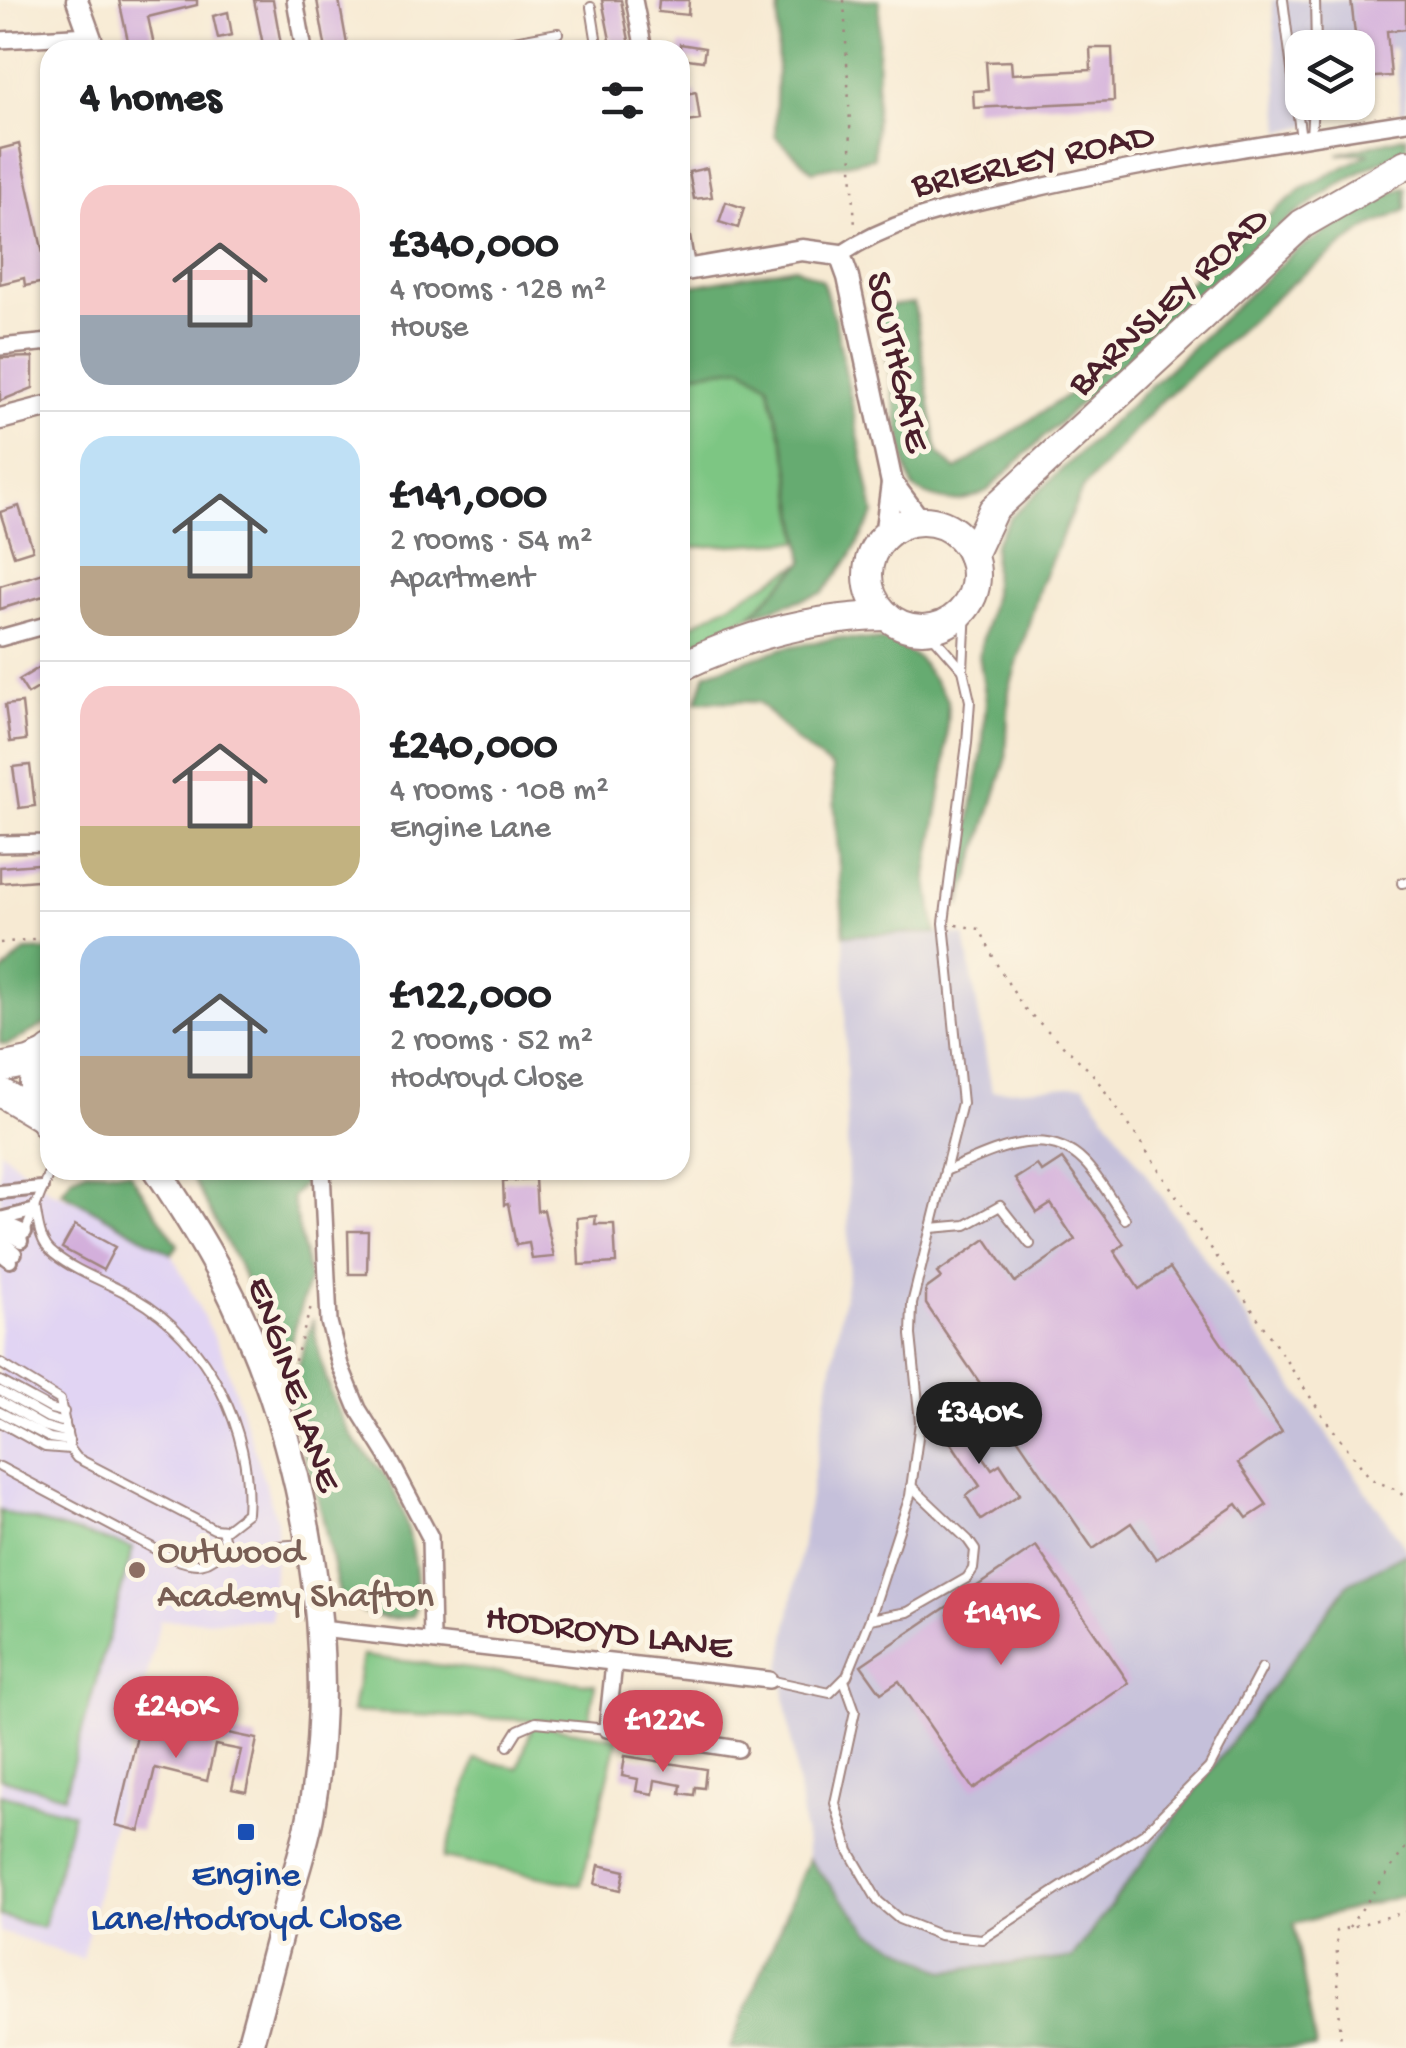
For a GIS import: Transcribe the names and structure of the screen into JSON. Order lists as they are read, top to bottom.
{
  "streets": {
    "highway": ["BARNSLEY ROAD"],
    "main road": ["ENGINE LANE"],
    "street": ["BRIERLEY ROAD", "SOUTHGATE", "HODROYD LANE"]
  },
  "crossings": [
    ["BRIERLEY ROAD", "SOUTHGATE"],
    ["BARNSLEY ROAD", "SOUTHGATE"],
    ["ENGINE LANE", "HODROYD LANE"]
  ],
  "places": {
    "other": ["Outwood Academy Shafton"],
    "transit": ["Engine Lane/Hodroyd Close"]
  },
  "page": {
    "heading": "4 homes",
    "list": [
      {
        "name": "£340,000",
        "note": "4 rooms · 128 m² · House"
      },
      {
        "name": "£141,000",
        "note": "2 rooms · 54 m² · Apartment"
      },
      {
        "name": "£240,000",
        "note": "4 rooms · 108 m² · Engine Lane"
      },
      {
        "name": "£122,000",
        "note": "2 rooms · 52 m² · Hodroyd Close"
      }
    ],
    "price": [
      "£340K",
      "£141K",
      "£240K",
      "£122K"
    ]
  }
}
